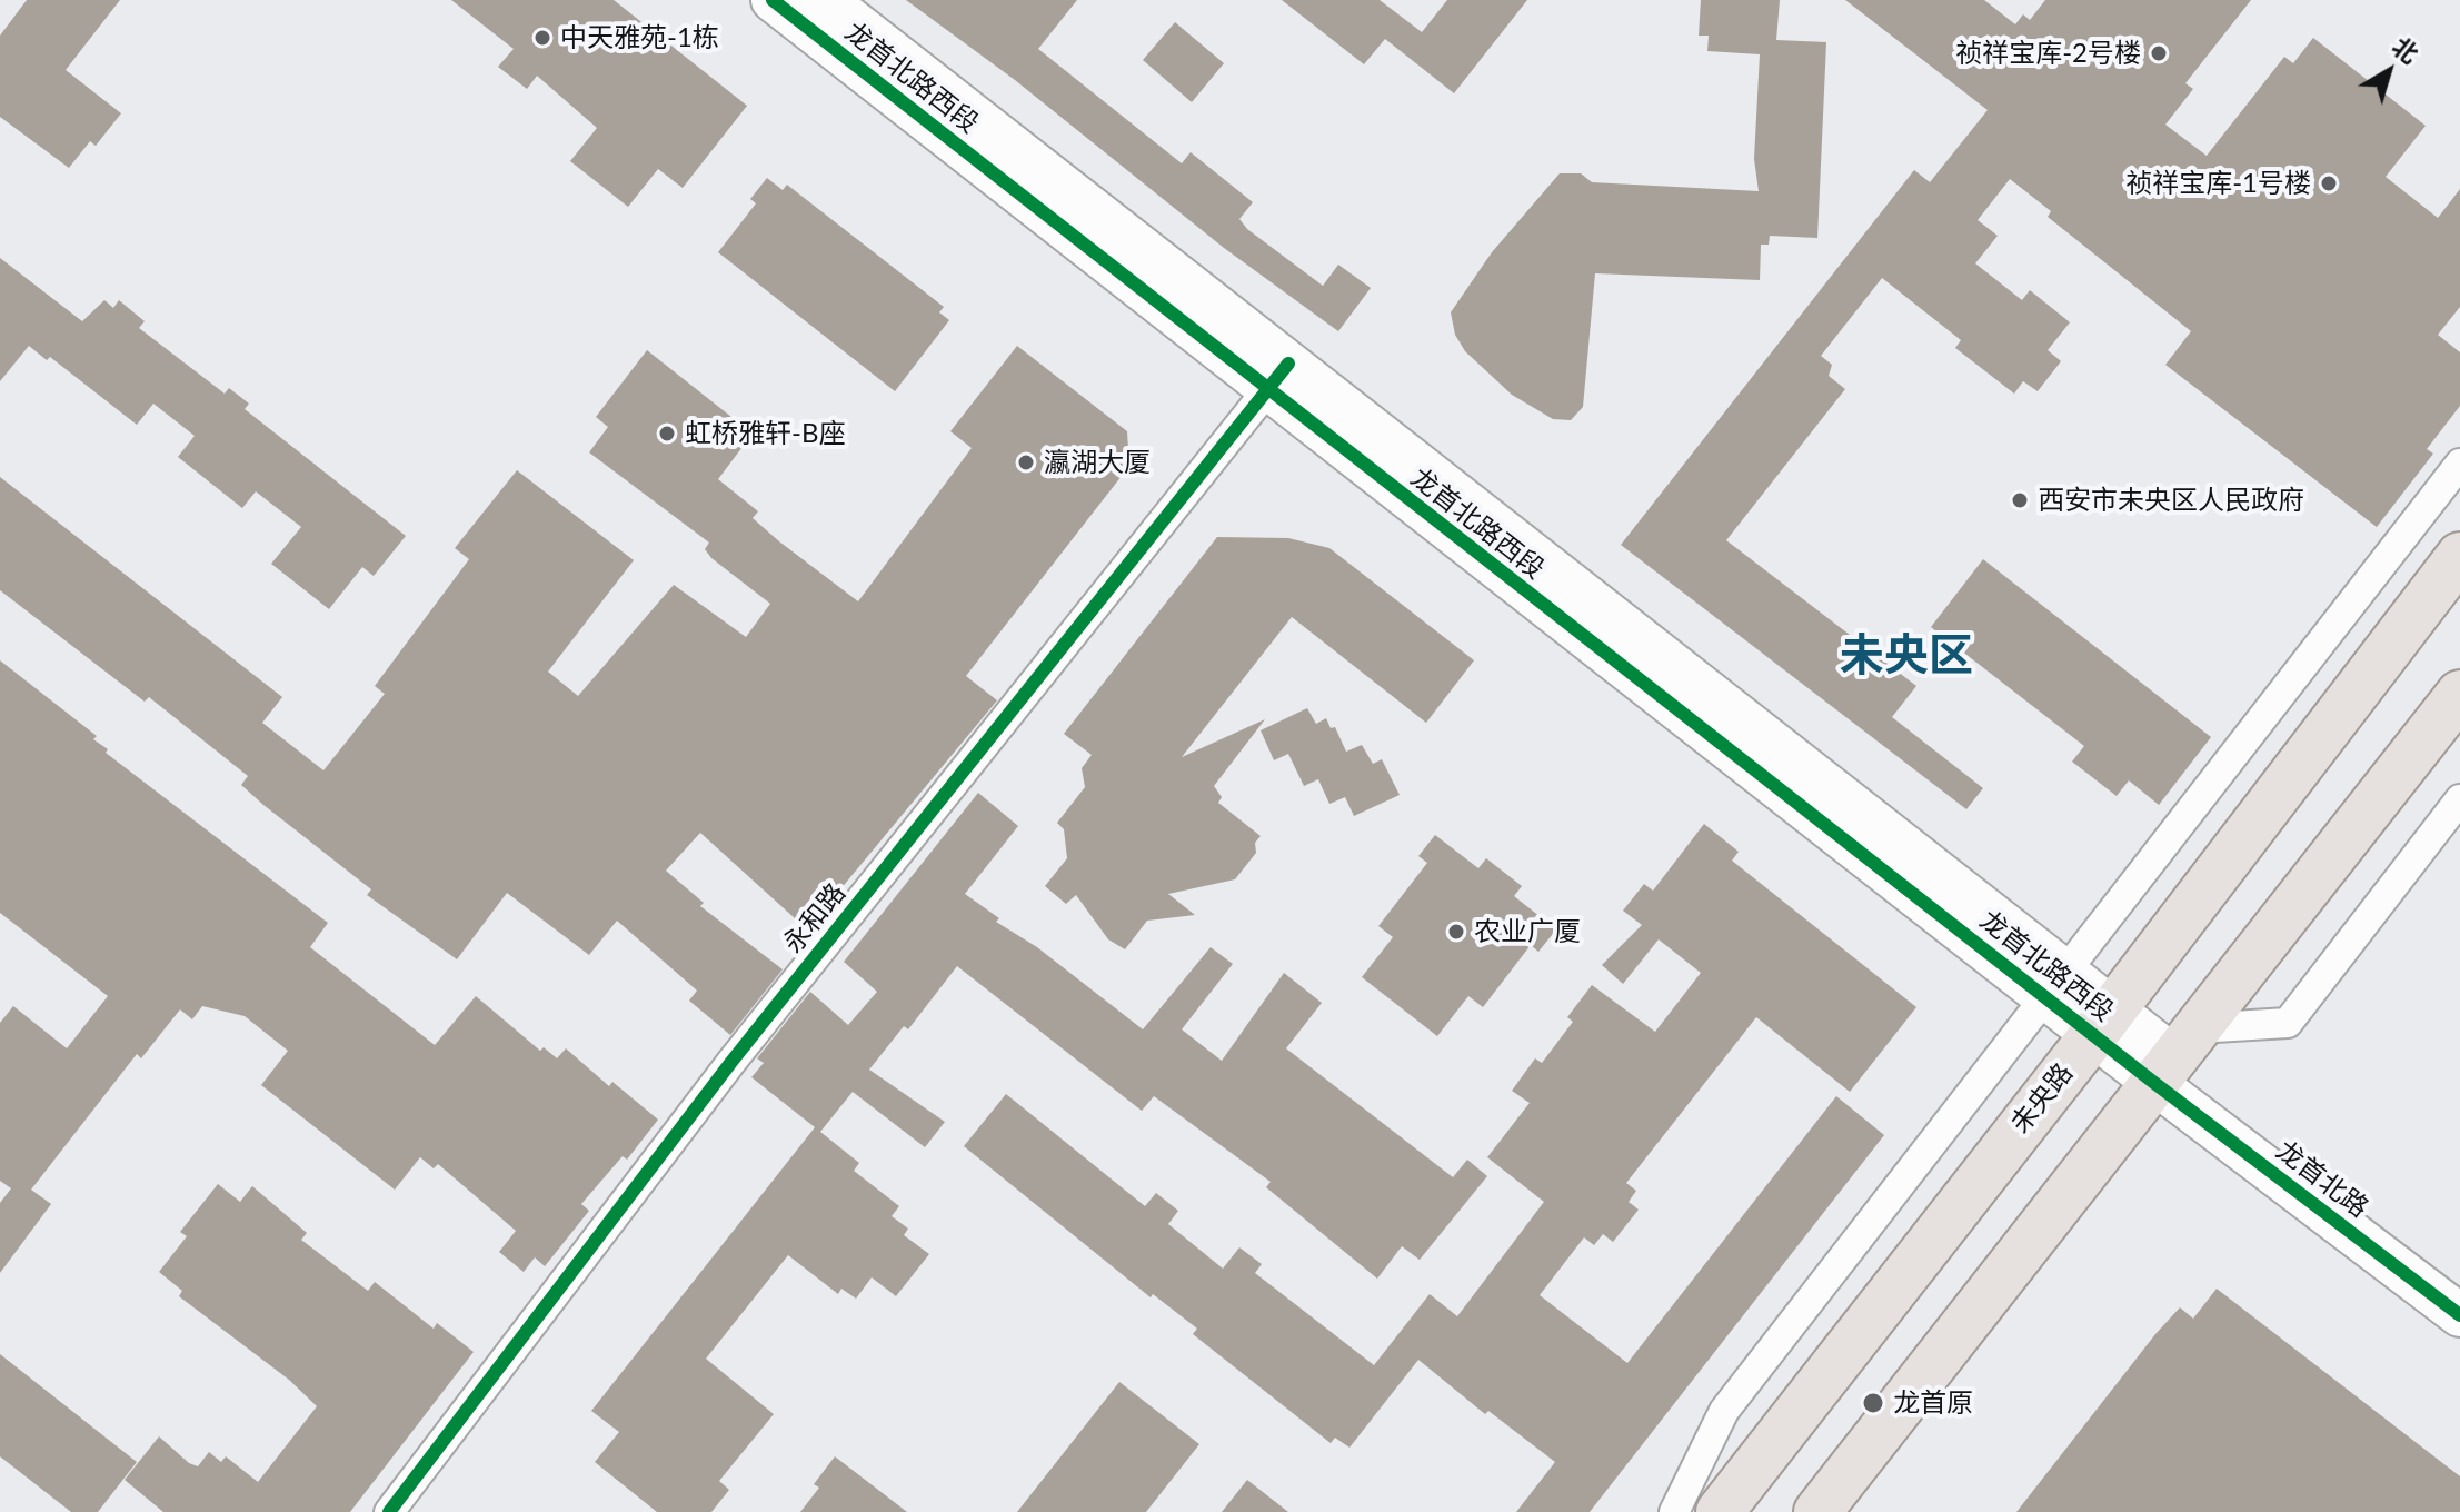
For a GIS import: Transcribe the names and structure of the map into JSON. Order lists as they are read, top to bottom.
{
  "streets": {
    "main road": ["未央路"],
    "street": ["龙首北路西段", "永和路", "龙首北路"]
  },
  "crossings": [
    ["龙首北路西段", "永和路"],
    ["龙首北路西段", "未央路"],
    ["龙首北路西段", "龙首北路"]
  ],
  "districts": ["未央区"],
  "places": [
    "中天雅苑-1栋",
    "祯祥宝库-2号楼",
    "祯祥宝库-1号楼",
    "虹桥雅轩-B座",
    "瀛湖大厦",
    "西安市未央区人民政府",
    "农业广厦",
    "龙首原"
  ],
  "north": "top right"
}
